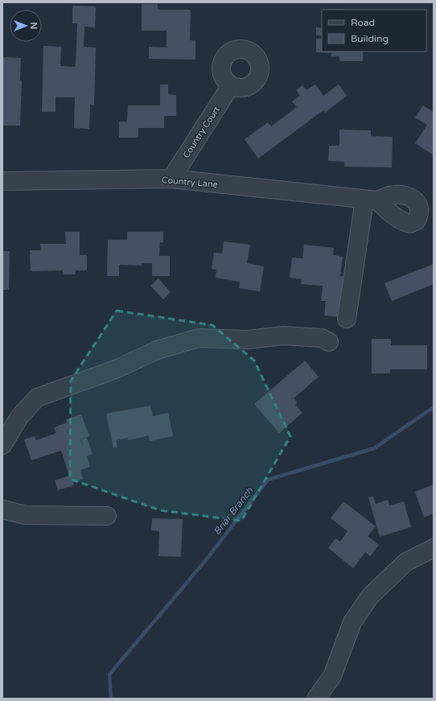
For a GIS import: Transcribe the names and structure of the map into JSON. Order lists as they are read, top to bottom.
{
  "streets": {
    "street": ["Country Court", "Country Lane"]
  },
  "crossings": [
    ["Country Court", "Country Lane"]
  ],
  "water": ["Briar Branch"],
  "legend": ["Road", "Building"],
  "north": "right"
}
